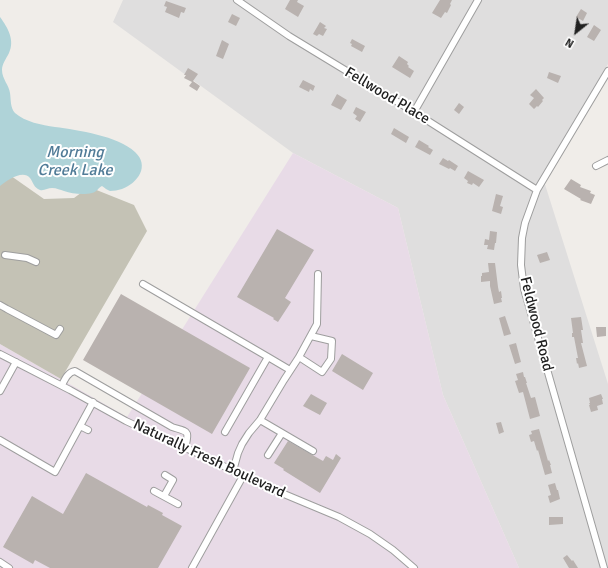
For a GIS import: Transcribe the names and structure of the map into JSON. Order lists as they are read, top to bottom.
{
  "streets": {
    "street": ["Fellwood Place", "Feldwood Road", "Naturally Fresh Boulevard"]
  },
  "crossings": [
    ["Fellwood Place", "Feldwood Road"]
  ],
  "water": ["Morning Creek Lake"],
  "north": "bottom left"
}
